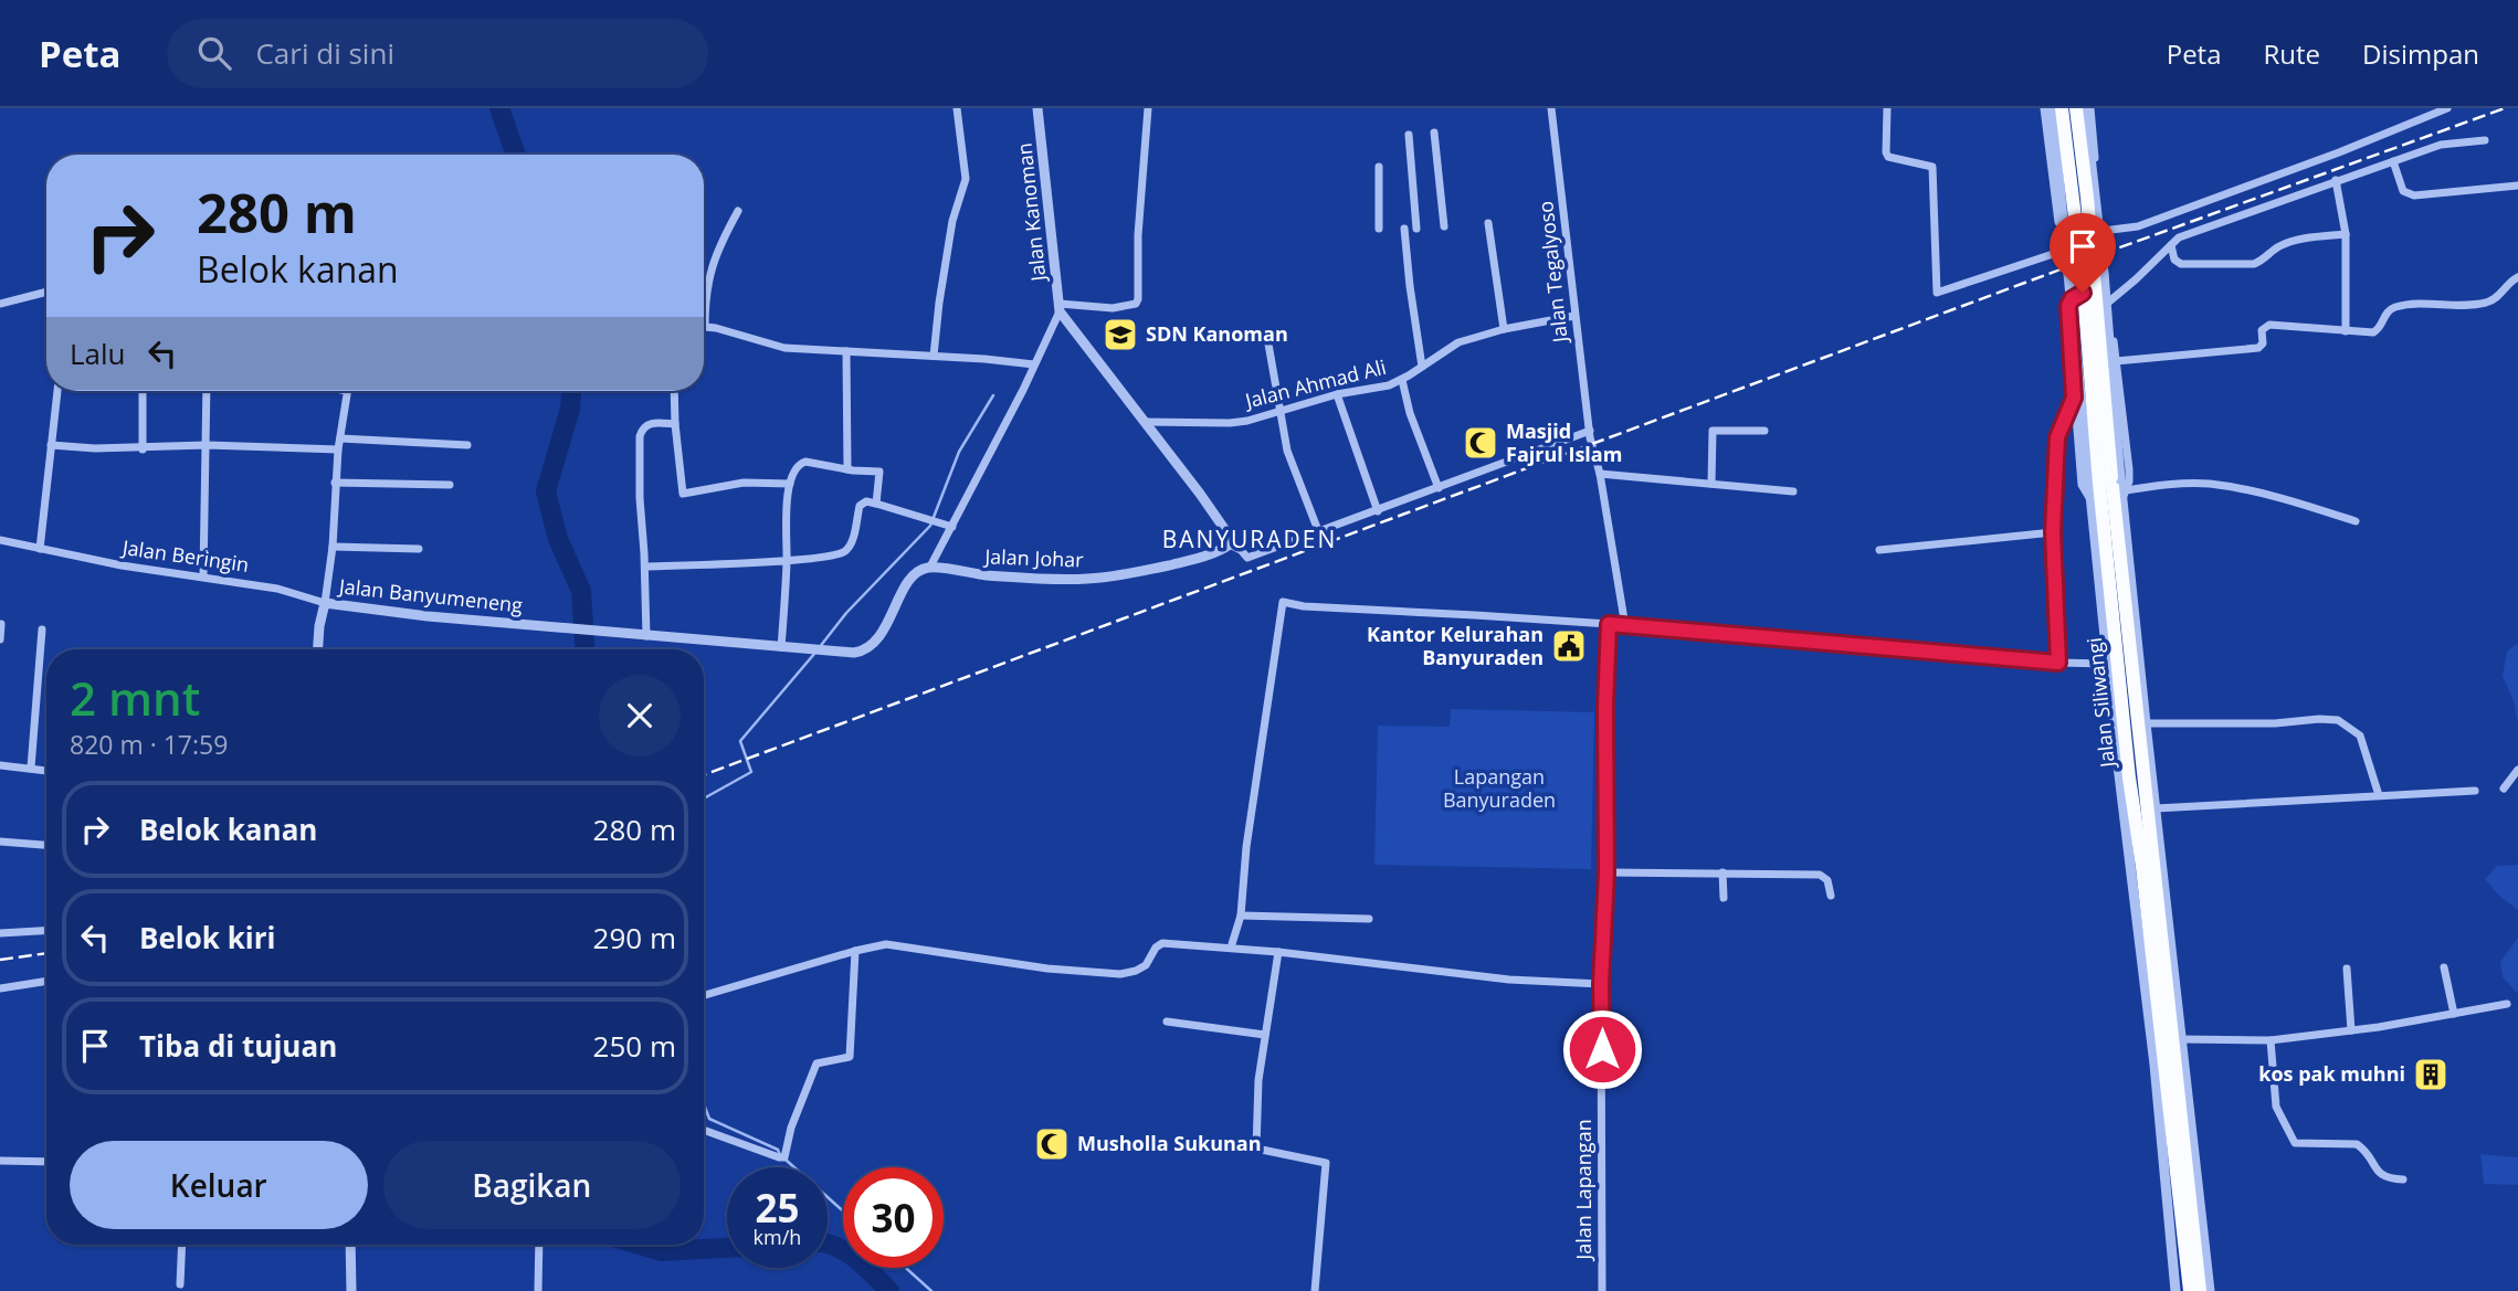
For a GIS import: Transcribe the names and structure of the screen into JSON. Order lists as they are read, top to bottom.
{
  "streets": {
    "highway": ["Jalan Siliwangi"],
    "street": [
      "Jalan Kanoman",
      "Jalan Tegalyoso",
      "Jalan Ahmad Ali",
      "Jalan Beringin",
      "Jalan Johar",
      "Jalan Banyumeneng",
      "Jalan Lapangan"
    ]
  },
  "crossings": [
    ["Jalan Tegalyoso", "Jalan Ahmad Ali"],
    ["Jalan Beringin", "Jalan Banyumeneng"]
  ],
  "districts": ["BANYURADEN"],
  "parks": ["Lapangan Banyuraden"],
  "places": {
    "school or university": ["SDN Kanoman"],
    "mosque": ["Masjid Fajrul Islam", "Musholla Sukunan"],
    "public building": ["Kantor Kelurahan Banyuraden"],
    "building": ["kos pak muhni"]
  },
  "page": {
    "header": "Peta",
    "search": "Cari di sini",
    "nav": ["Peta", "Rute", "Disimpan"],
    "turn": ["280 m", "Belok kanan"],
    "then": "Lalu",
    "heading": ["2 mnt", "820 m · 17:59"],
    "list": [
      {
        "name": "Belok kanan",
        "value": "280 m"
      },
      {
        "name": "Belok kiri",
        "value": "290 m"
      },
      {
        "name": "Tiba di tujuan",
        "value": "250 m"
      }
    ],
    "buttons": ["Keluar", "Bagikan"],
    "speed": "25 km/h",
    "limit": "30"
  }
}
